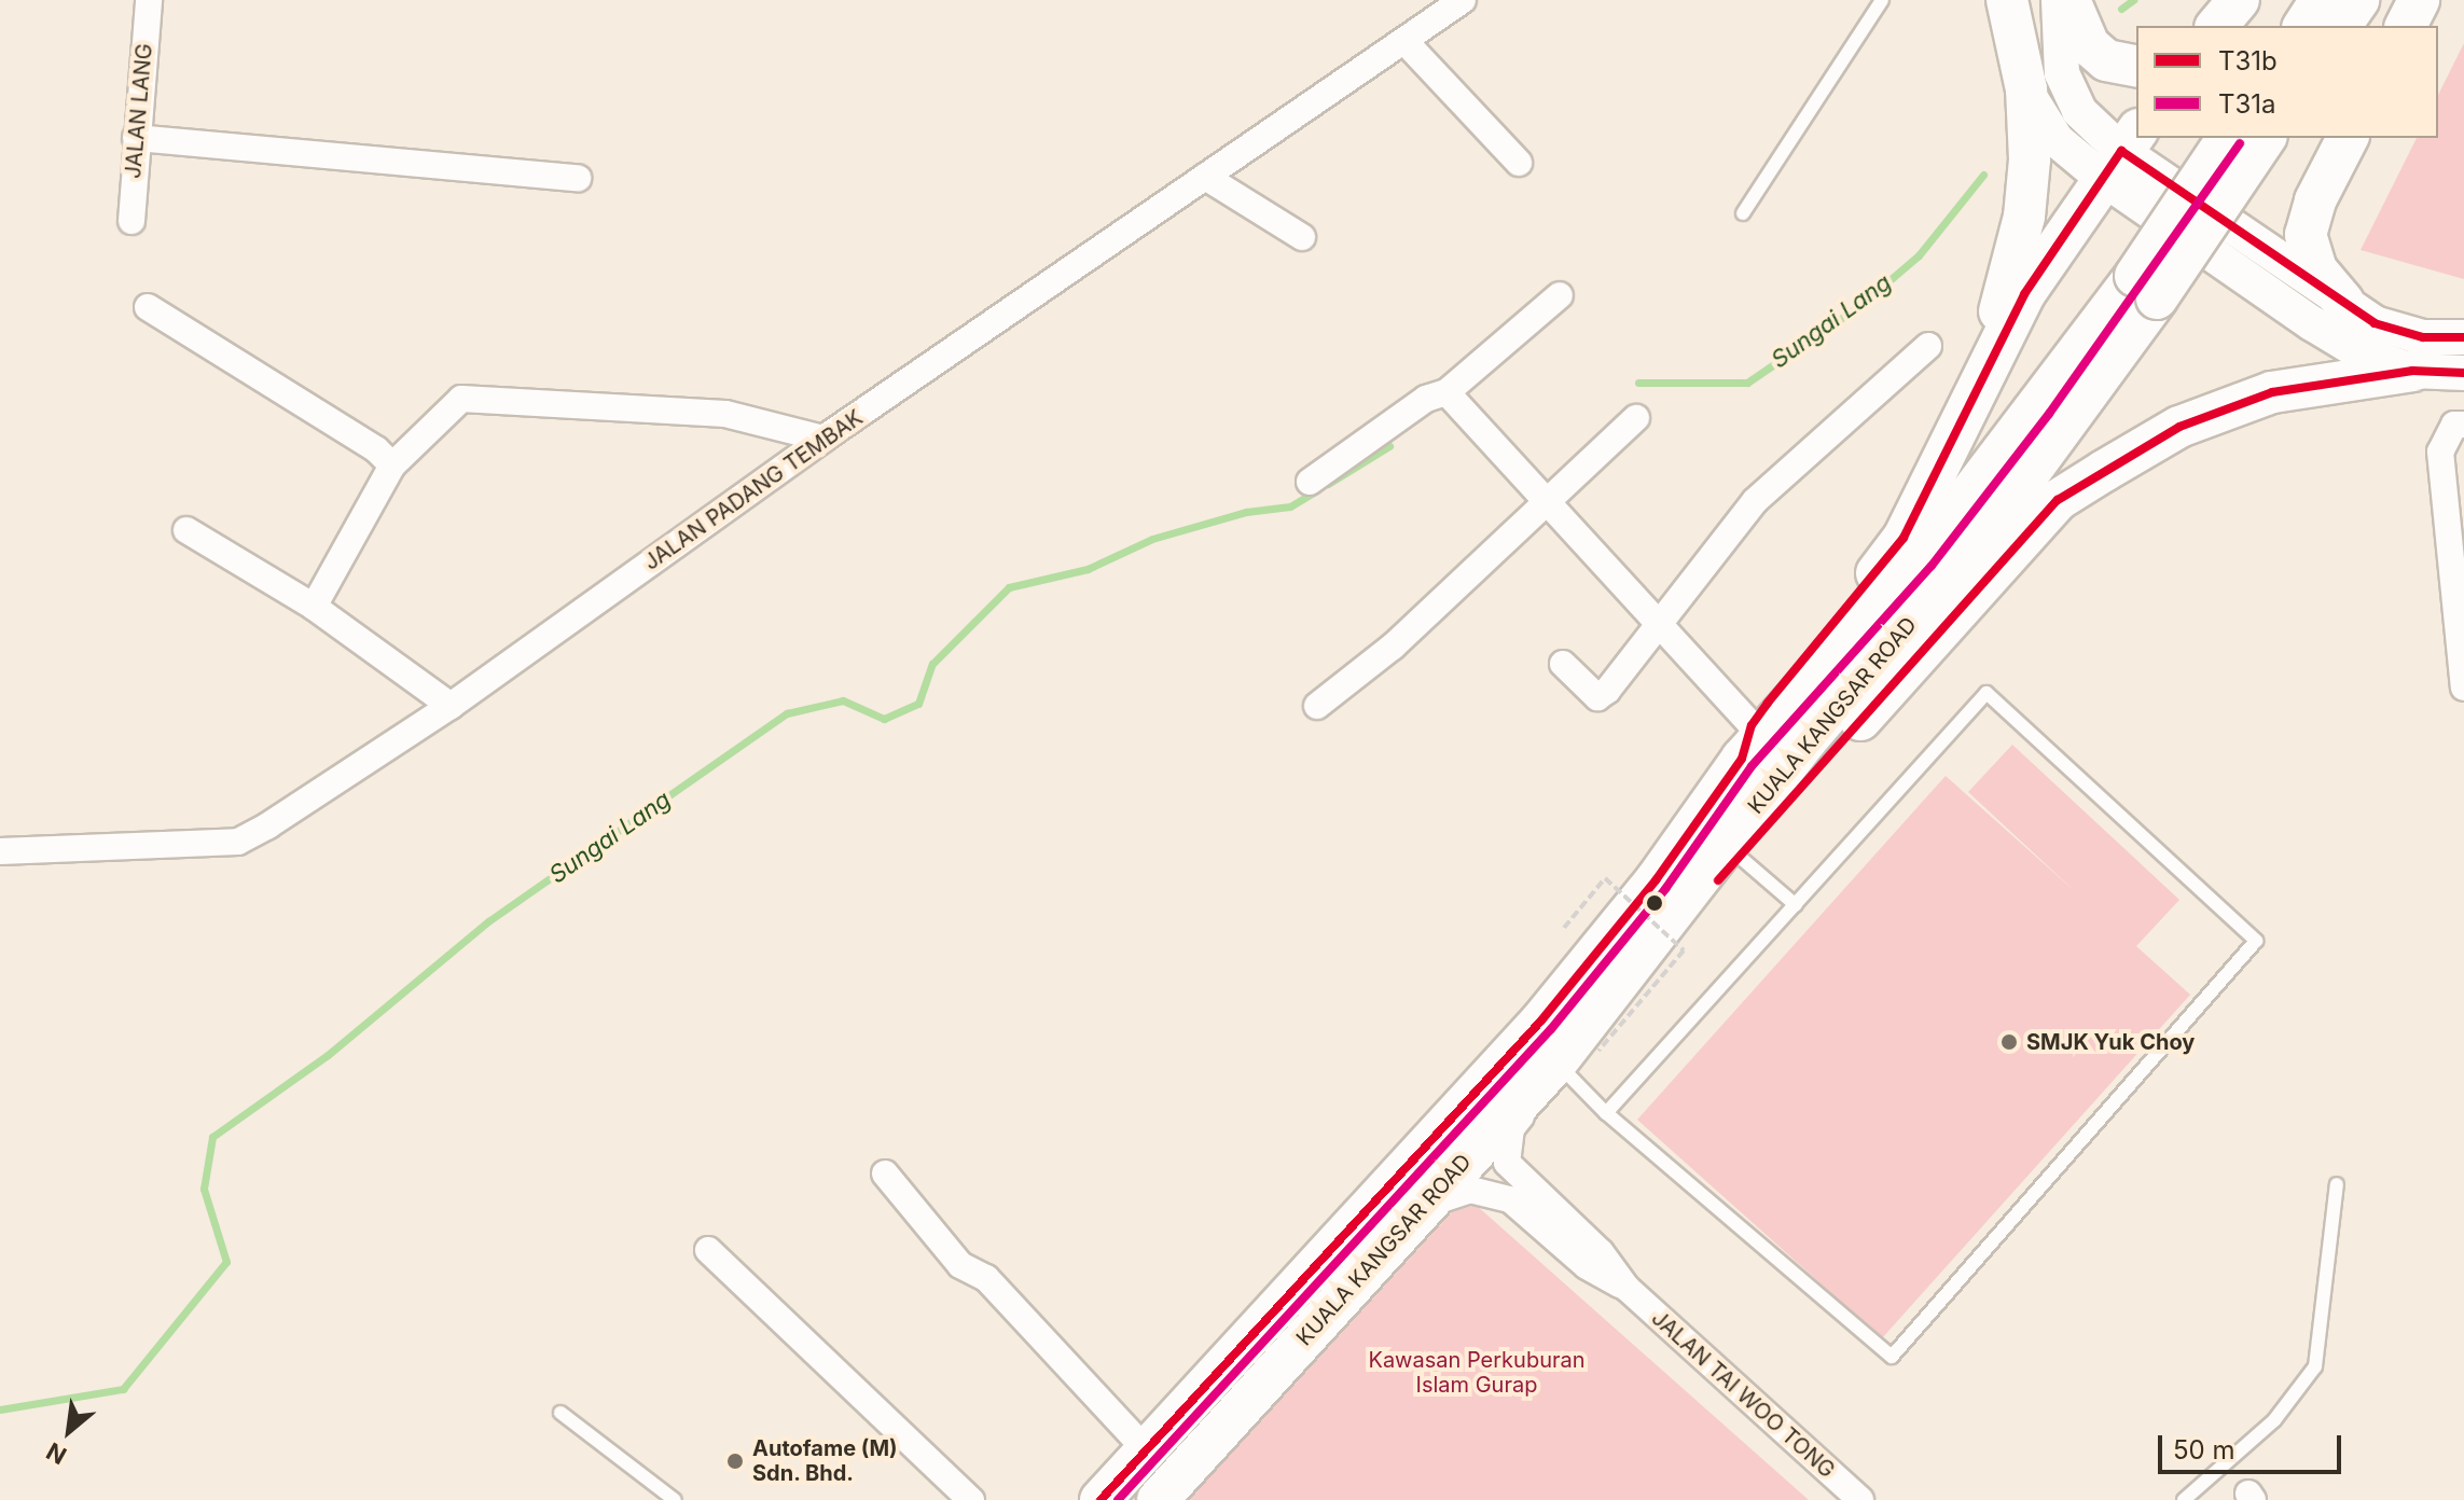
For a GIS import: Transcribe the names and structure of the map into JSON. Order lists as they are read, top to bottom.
{
  "streets": {
    "highway": ["KUALA KANGSAR ROAD"],
    "street": ["JALAN LANG", "JALAN PADANG TEMBAK", "JALAN TAI WOO TONG"]
  },
  "crossings": [
    ["KUALA KANGSAR ROAD", "JALAN TAI WOO TONG"]
  ],
  "water": ["Sungai Lang"],
  "parks": ["Kawasan Perkuburan Islam Gurap"],
  "places": ["SMJK Yuk Choy", "Autofame (M) Sdn. Bhd."],
  "lines": ["transit line T31a", "transit line T31b"],
  "legend": ["T31b", "T31a"],
  "scale_bar": "50 m",
  "north": "bottom left"
}
